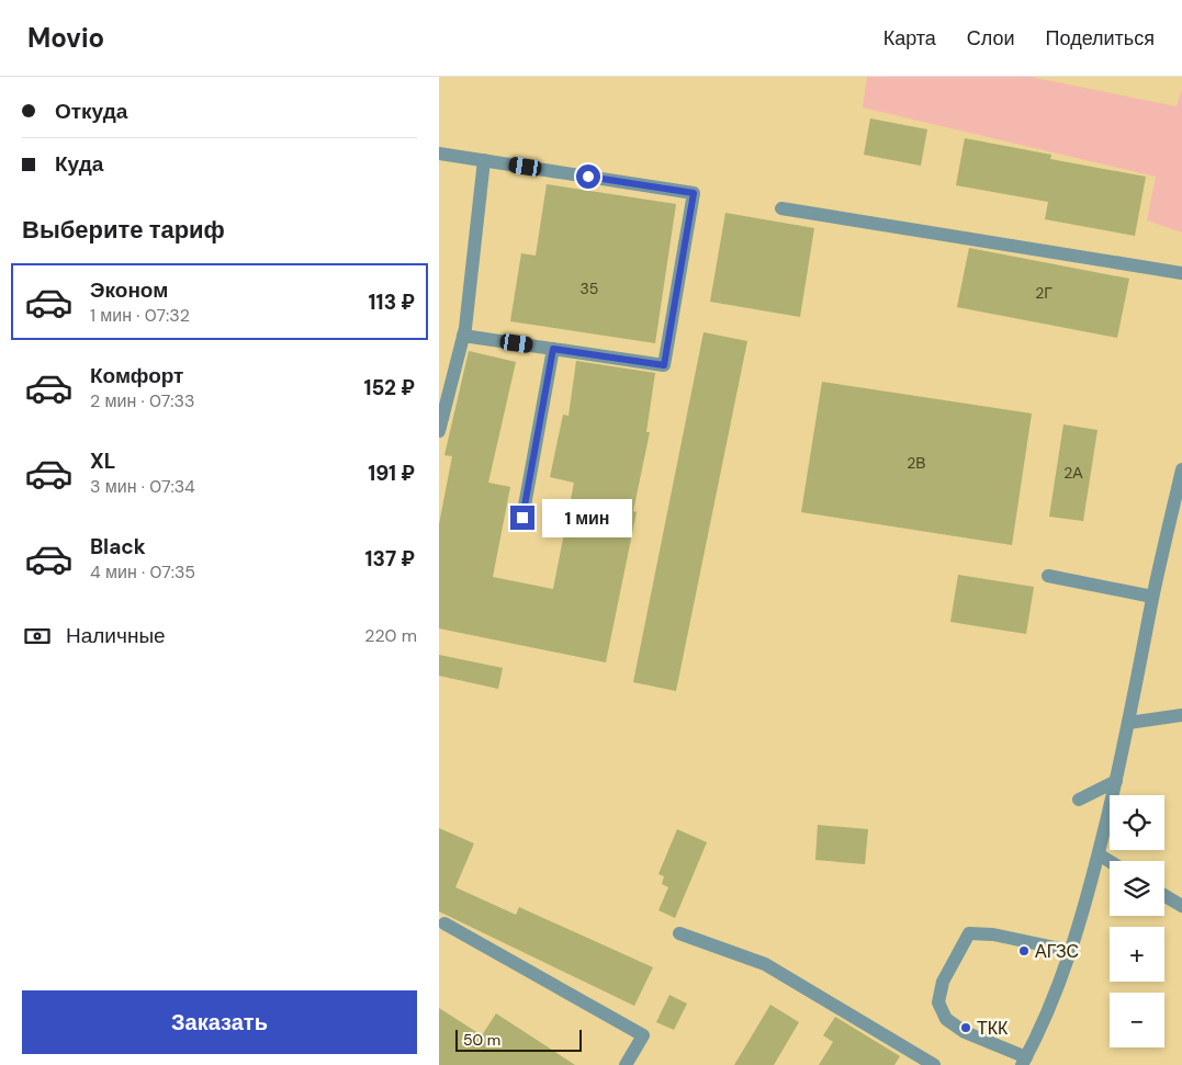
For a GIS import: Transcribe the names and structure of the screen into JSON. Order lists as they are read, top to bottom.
{
  "places": ["АГЗС", "ТКК"],
  "house_numbers": [
    "35",
    "2Г",
    "2В",
    "2А"
  ],
  "scale_bar": "50 m",
  "page": {
    "header": "Movio",
    "nav": ["Карта", "Слои", "Поделиться"],
    "banner": ["Откуда", "Куда"],
    "heading": "Выберите тариф",
    "list": [
      {
        "name": "Эконом",
        "note": "1 мин · 07:32",
        "value": "113 ₽"
      },
      {
        "name": "Комфорт",
        "note": "2 мин · 07:33",
        "value": "152 ₽"
      },
      {
        "name": "XL",
        "note": "3 мин · 07:34",
        "value": "191 ₽"
      },
      {
        "name": "Black",
        "note": "4 мин · 07:35",
        "value": "137 ₽"
      }
    ],
    "bubble": "1 мин",
    "pay": ["Наличные", "220 m"],
    "map_buttons": ["+", "−"],
    "buttons": "Заказать",
    "scale": "50 m"
  }
}
